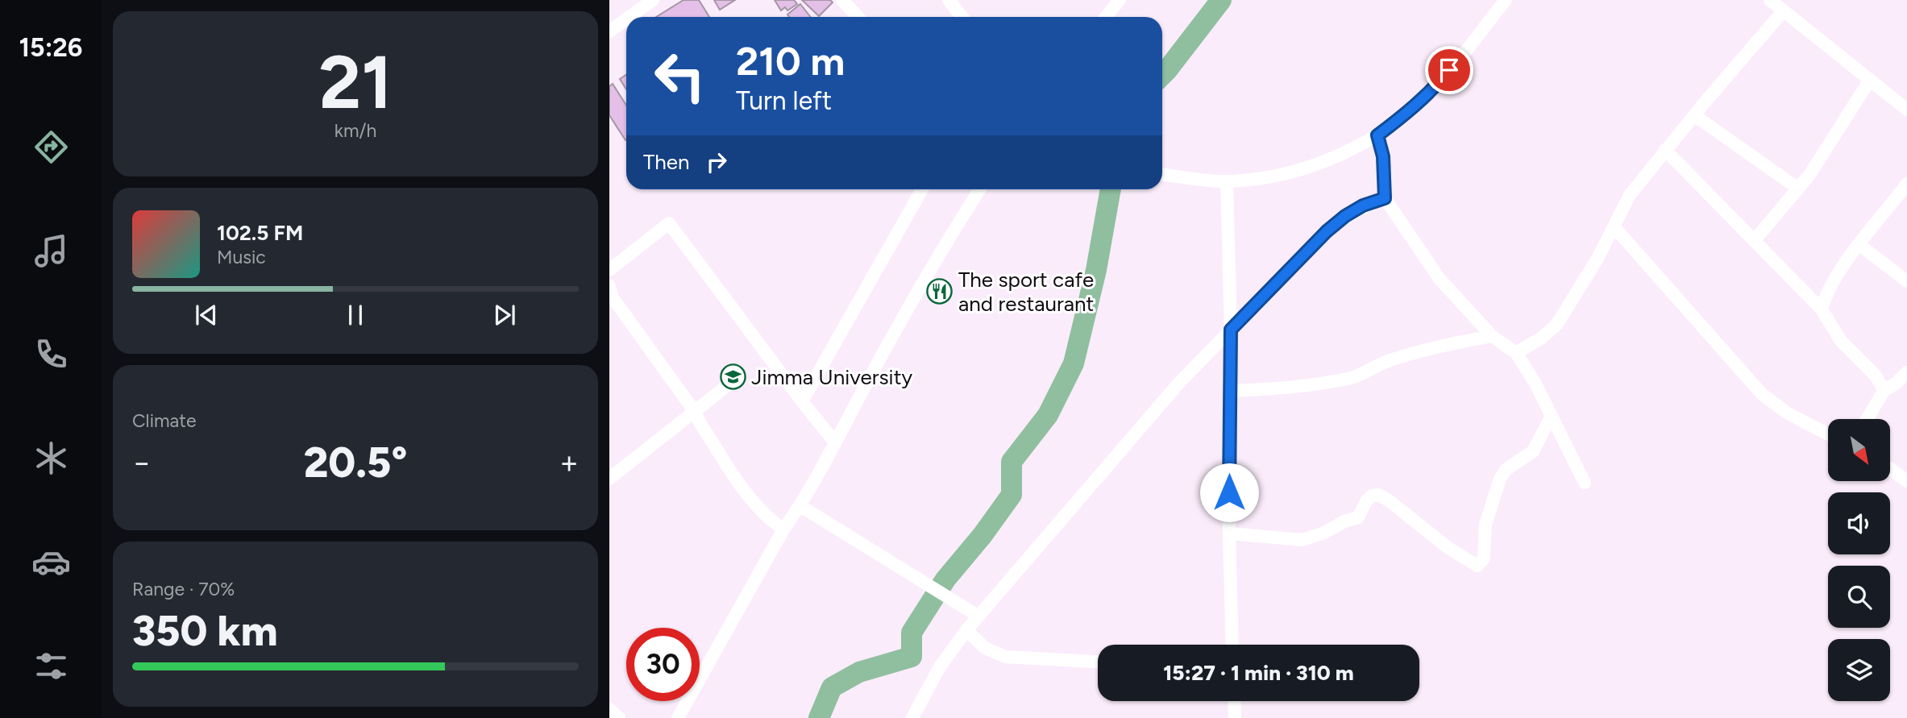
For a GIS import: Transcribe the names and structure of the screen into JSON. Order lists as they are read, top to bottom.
{
  "places": {
    "restaurant": ["The sport cafe and restaurant"],
    "school or university": ["Jimma University"]
  },
  "north": "bottom right",
  "page": {
    "tabs": "15:26",
    "tile": [
      ["21", "km/h"],
      "Climate",
      ["Range · 70%", "350 km"]
    ],
    "turn": ["210 m", "Turn left"],
    "then": "Then",
    "song": ["102.5 FM", "Music"],
    "heat": ["−", "20.5°", "+"],
    "limit": "30",
    "trip": "15:27 · 1 min · 310 m"
  }
}
